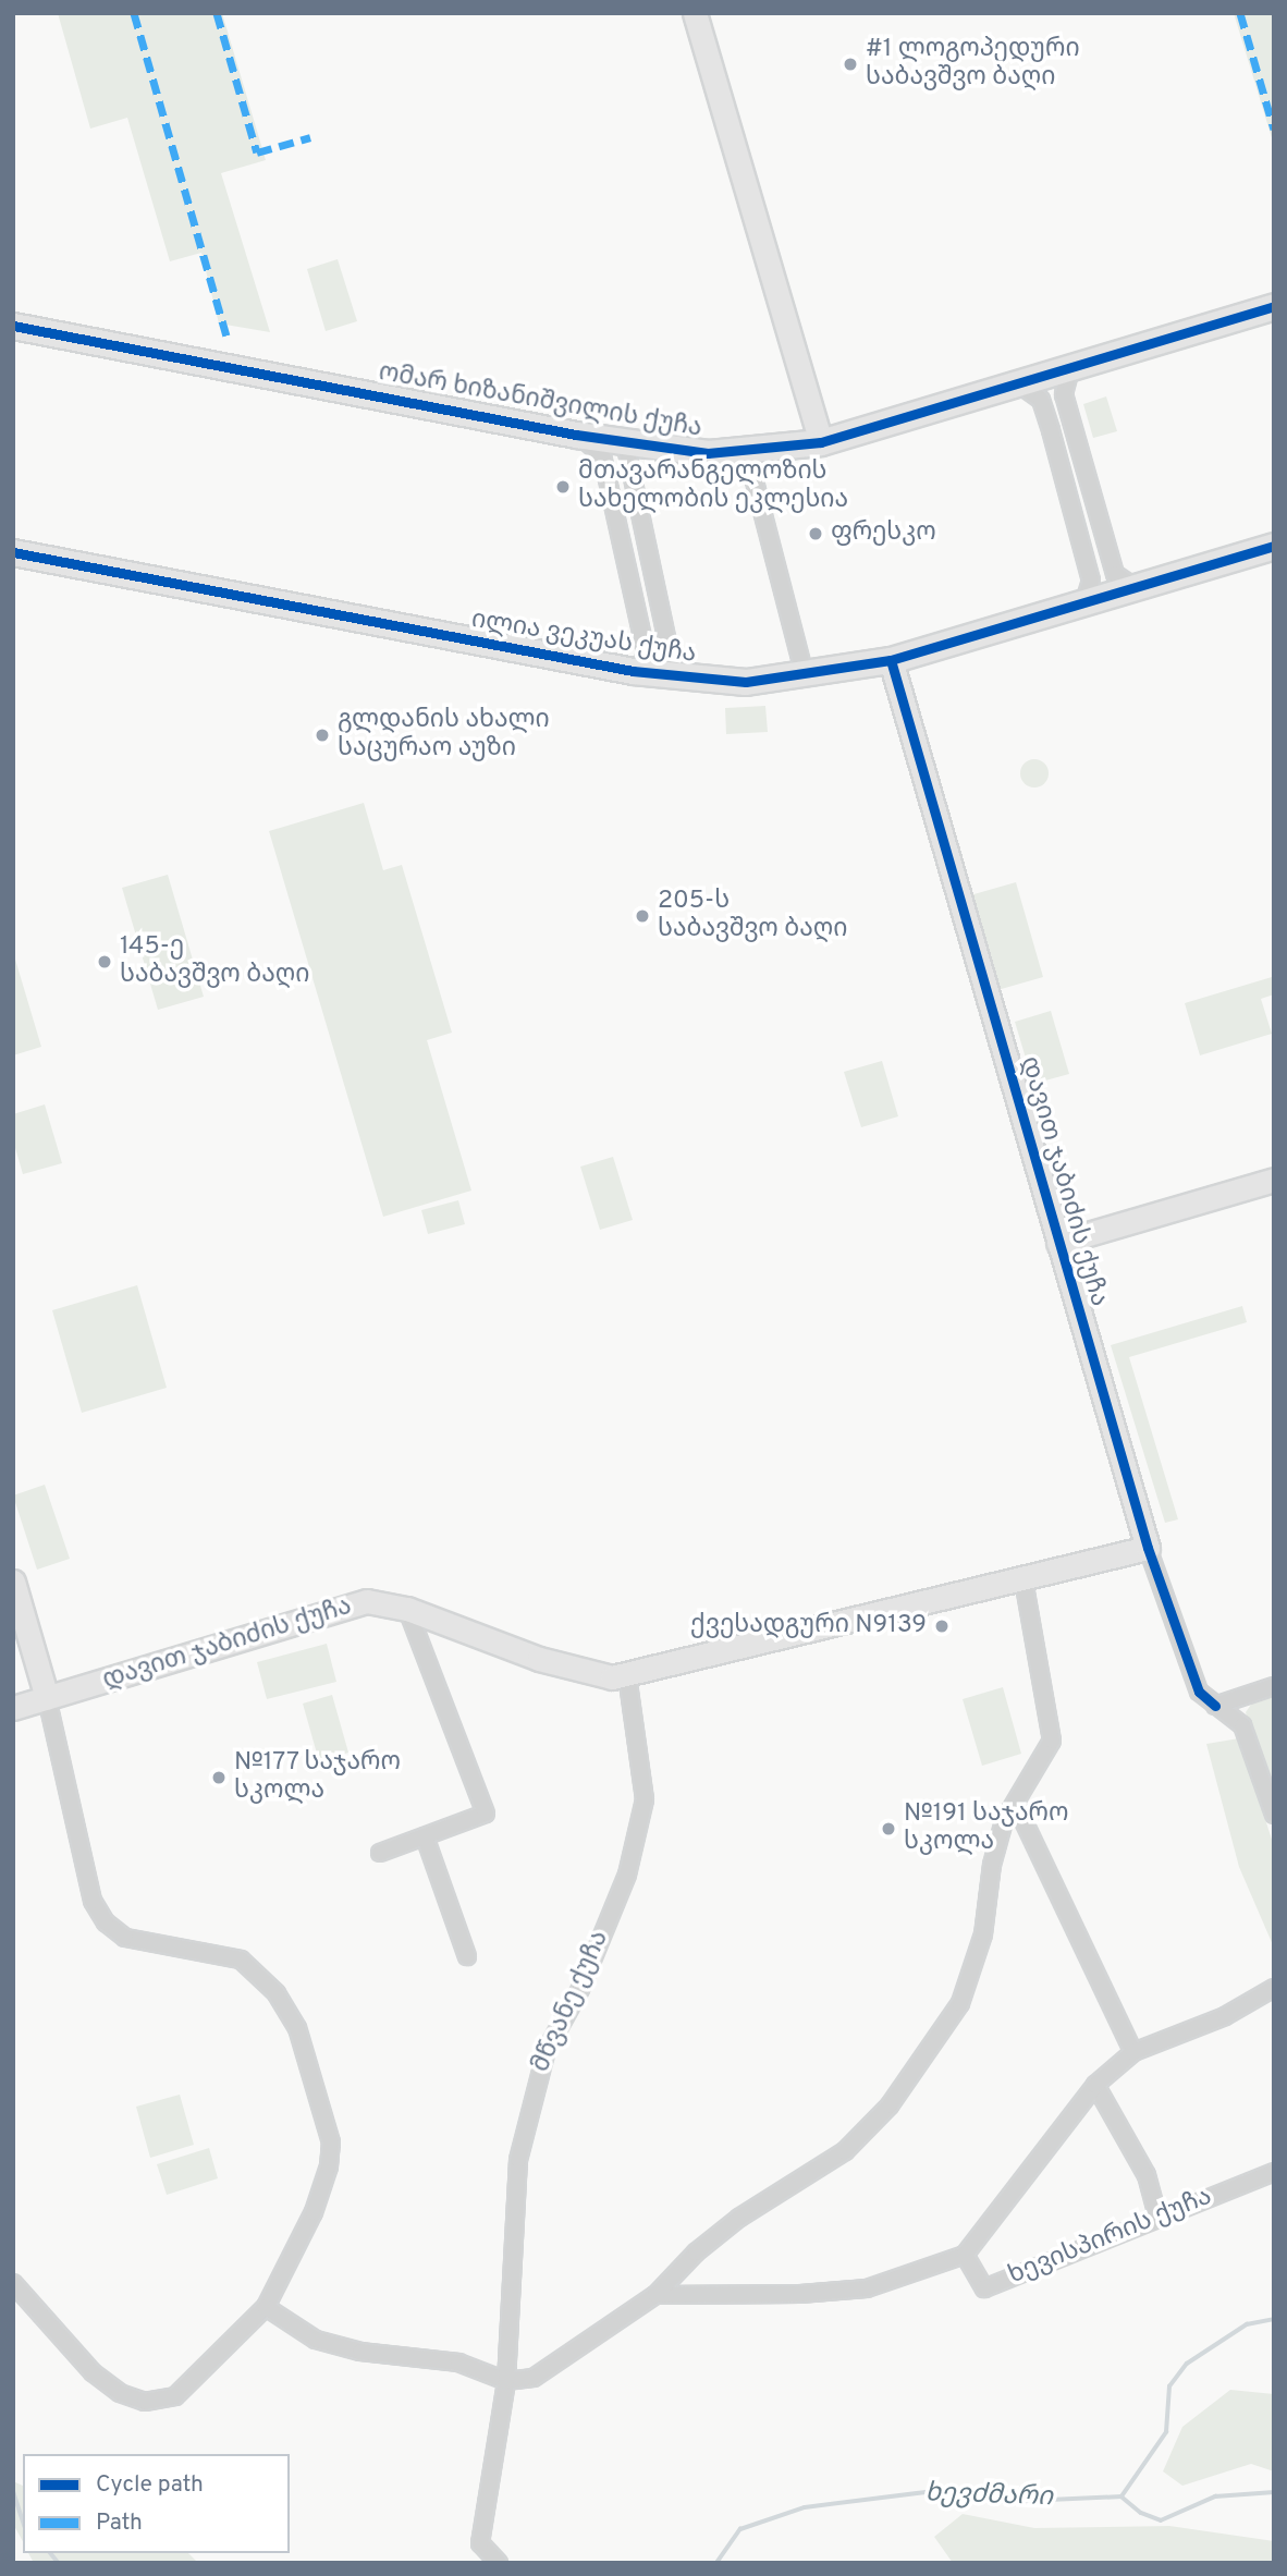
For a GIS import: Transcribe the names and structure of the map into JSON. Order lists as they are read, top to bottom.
{
  "streets": {
    "main road": ["ომარ ხიზანიშვილის ქუჩა", "ილია ვეკუას ქუჩა"],
    "street": ["დავით ჯაბიძის ქუჩა", "მწვანე ქუჩა", "ხევისპირის ქუჩა"]
  },
  "crossings": [
    ["ილია ვეკუას ქუჩა", "დავით ჯაბიძის ქუჩა"],
    ["დავით ჯაბიძის ქუჩა", "მწვანე ქუჩა"]
  ],
  "water": ["ხევძმარი"],
  "places": [
    "#1 ლოგოპედური საბავშვო ბაღი",
    "მთავარანგელოზის სახელობის ეკლესია",
    "ფრესკო",
    "გლდანის ახალი საცურაო აუზი",
    "205-ს საბავშვო ბაღი",
    "145-ე საბავშვო ბაღი",
    "ქვესადგური N9139",
    "№177 საჯარო სკოლა",
    "№191 საჯარო სკოლა"
  ],
  "legend": ["Cycle path", "Path"]
}
